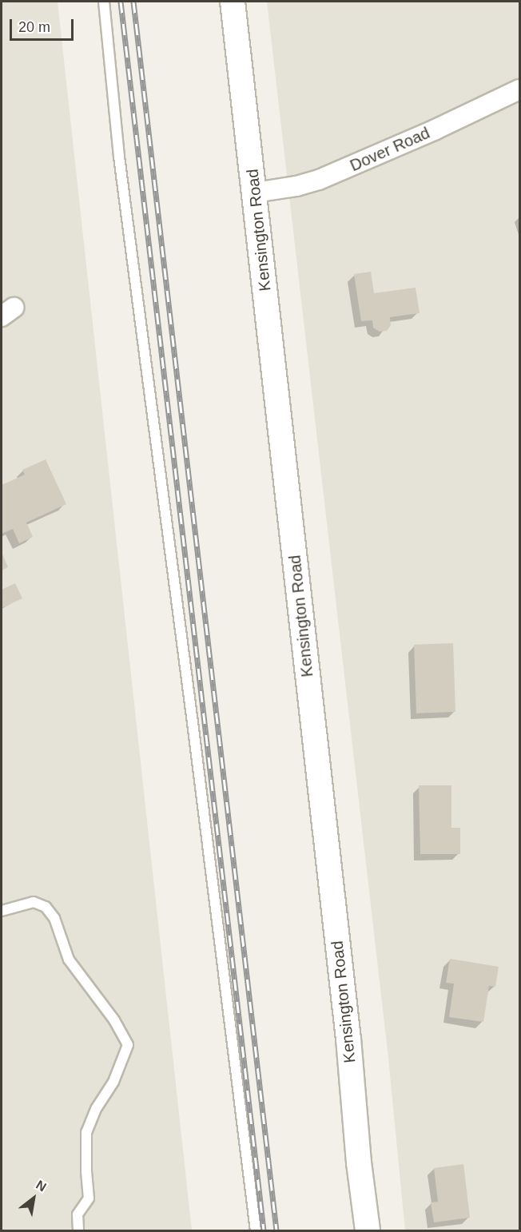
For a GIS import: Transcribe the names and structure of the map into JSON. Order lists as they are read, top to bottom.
{
  "streets": {
    "street": ["Dover Road", "Kensington Road"]
  },
  "crossings": [
    ["Dover Road", "Kensington Road"]
  ],
  "scale_bar": "20 m",
  "north": "top right"
}
